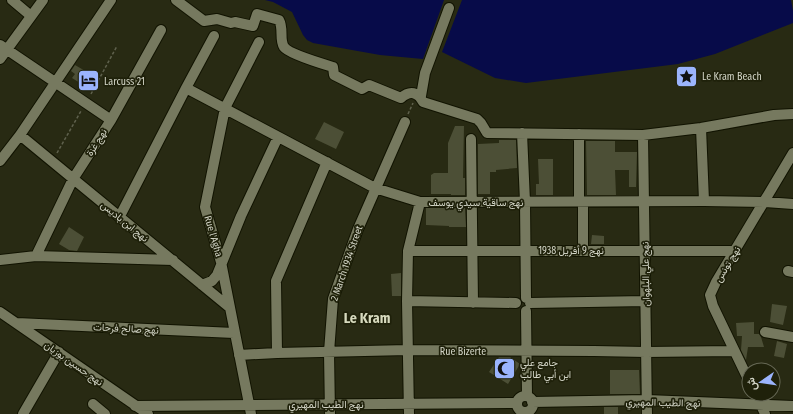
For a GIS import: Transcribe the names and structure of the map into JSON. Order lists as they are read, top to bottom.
{
  "streets": {
    "street": [
      "نهج غزة",
      "نهج ساقية سيدي يوسف",
      "نهج ابن باديس",
      "Rue l'Agha",
      "نهج 9 أفريل 1938",
      "2 March 1934 Street",
      "نهج تونس",
      "نهج علي البلهوان",
      "نهج صالح فرحات",
      "Rue Bizerte",
      "نهج حسين بوزيان",
      "نهج الطيب المهيري"
    ]
  },
  "crossings": [
    ["نهج غزة", "نهج ابن باديس"],
    ["نهج ساقية سيدي يوسف", "Rue l'Agha"],
    ["نهج ساقية سيدي يوسف", "2 March 1934 Street"],
    ["نهج ساقية سيدي يوسف", "نهج تونس"],
    ["نهج ساقية سيدي يوسف", "نهج علي البلهوان"],
    ["نهج ابن باديس", "Rue l'Agha"],
    ["Rue l'Agha", "نهج صالح فرحات"],
    ["Rue l'Agha", "Rue Bizerte"],
    ["Rue l'Agha", "نهج الطيب المهيري"],
    ["نهج 9 أفريل 1938", "نهج تونس"],
    ["نهج 9 أفريل 1938", "نهج علي البلهوان"],
    ["2 March 1934 Street", "Rue Bizerte"],
    ["2 March 1934 Street", "نهج الطيب المهيري"],
    ["نهج تونس", "Rue Bizerte"],
    ["نهج علي البلهوان", "Rue Bizerte"],
    ["نهج علي البلهوان", "نهج الطيب المهيري"],
    ["نهج صالح فرحات", "نهج حسين بوزيان"],
    ["نهج حسين بوزيان", "نهج الطيب المهيري"]
  ],
  "districts": ["Le Kram"],
  "places": {
    "place": ["Le Kram Beach"],
    "hotel": ["Larcuss 21"],
    "mosque": ["جامع علي ابن أبي طالب"]
  },
  "north": "left"
}
